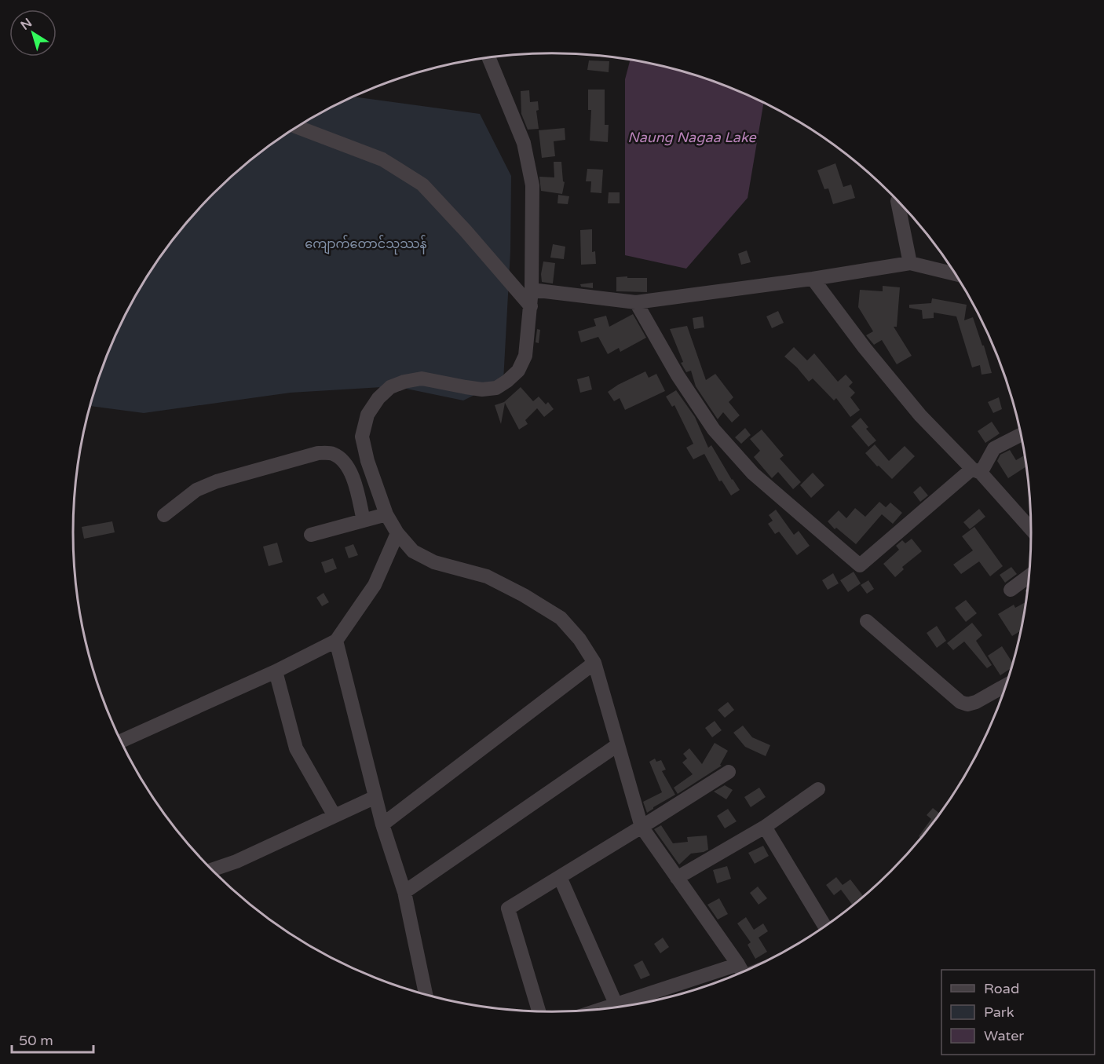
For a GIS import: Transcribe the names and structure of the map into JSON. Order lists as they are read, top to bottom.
{
  "water": ["Naung Nagaa Lake"],
  "parks": ["ကျောက်တောင်သုဿန်"],
  "legend": ["Road", "Park", "Water"],
  "scale_bar": "50 m",
  "north": "top left"
}
